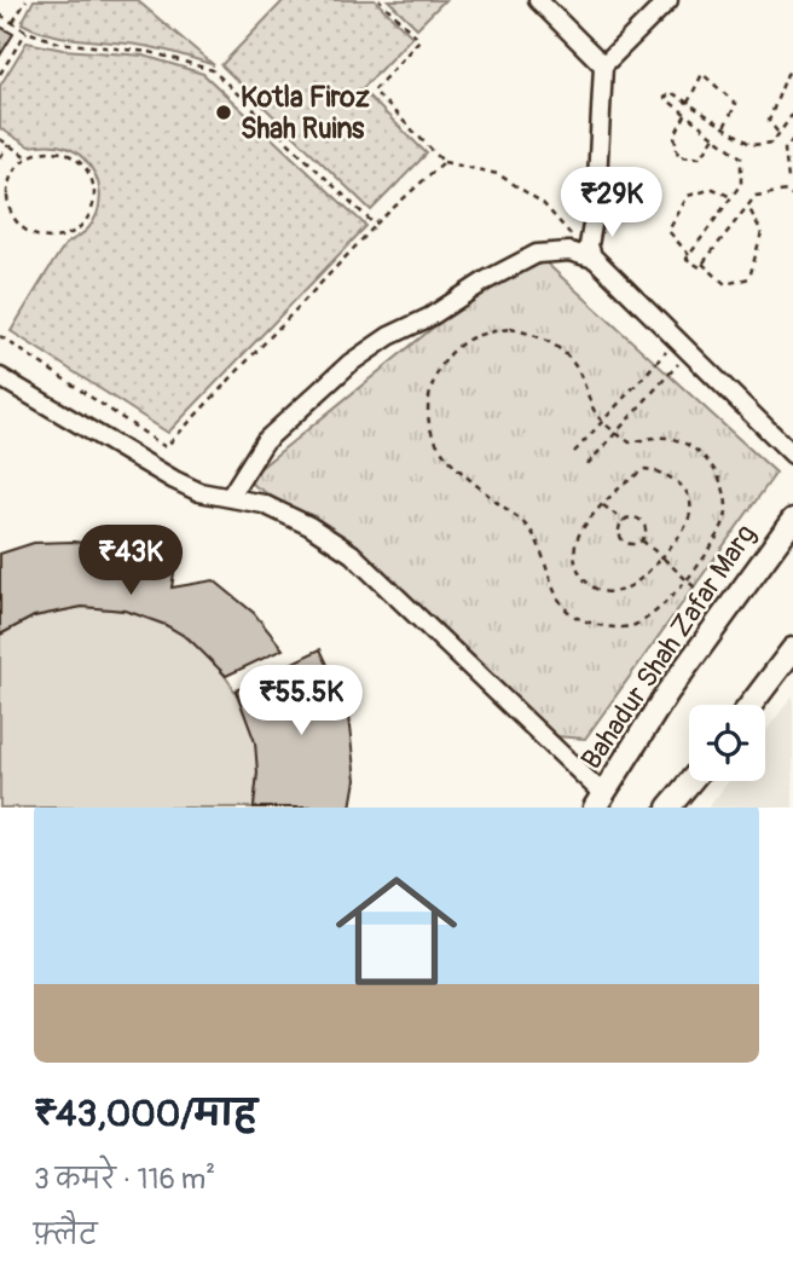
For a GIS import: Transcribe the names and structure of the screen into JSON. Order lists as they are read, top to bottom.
{
  "streets": {
    "main road": ["Bahadur Shah Zafar Marg"]
  },
  "places": ["Kotla Firoz Shah Ruins"],
  "page": {
    "price": ["₹29K", "₹43K", "₹55.5K"],
    "list": [
      {
        "name": "₹43,000/माह",
        "note": "3 कमरे · 116 m² · फ़्लैट"
      }
    ]
  }
}
